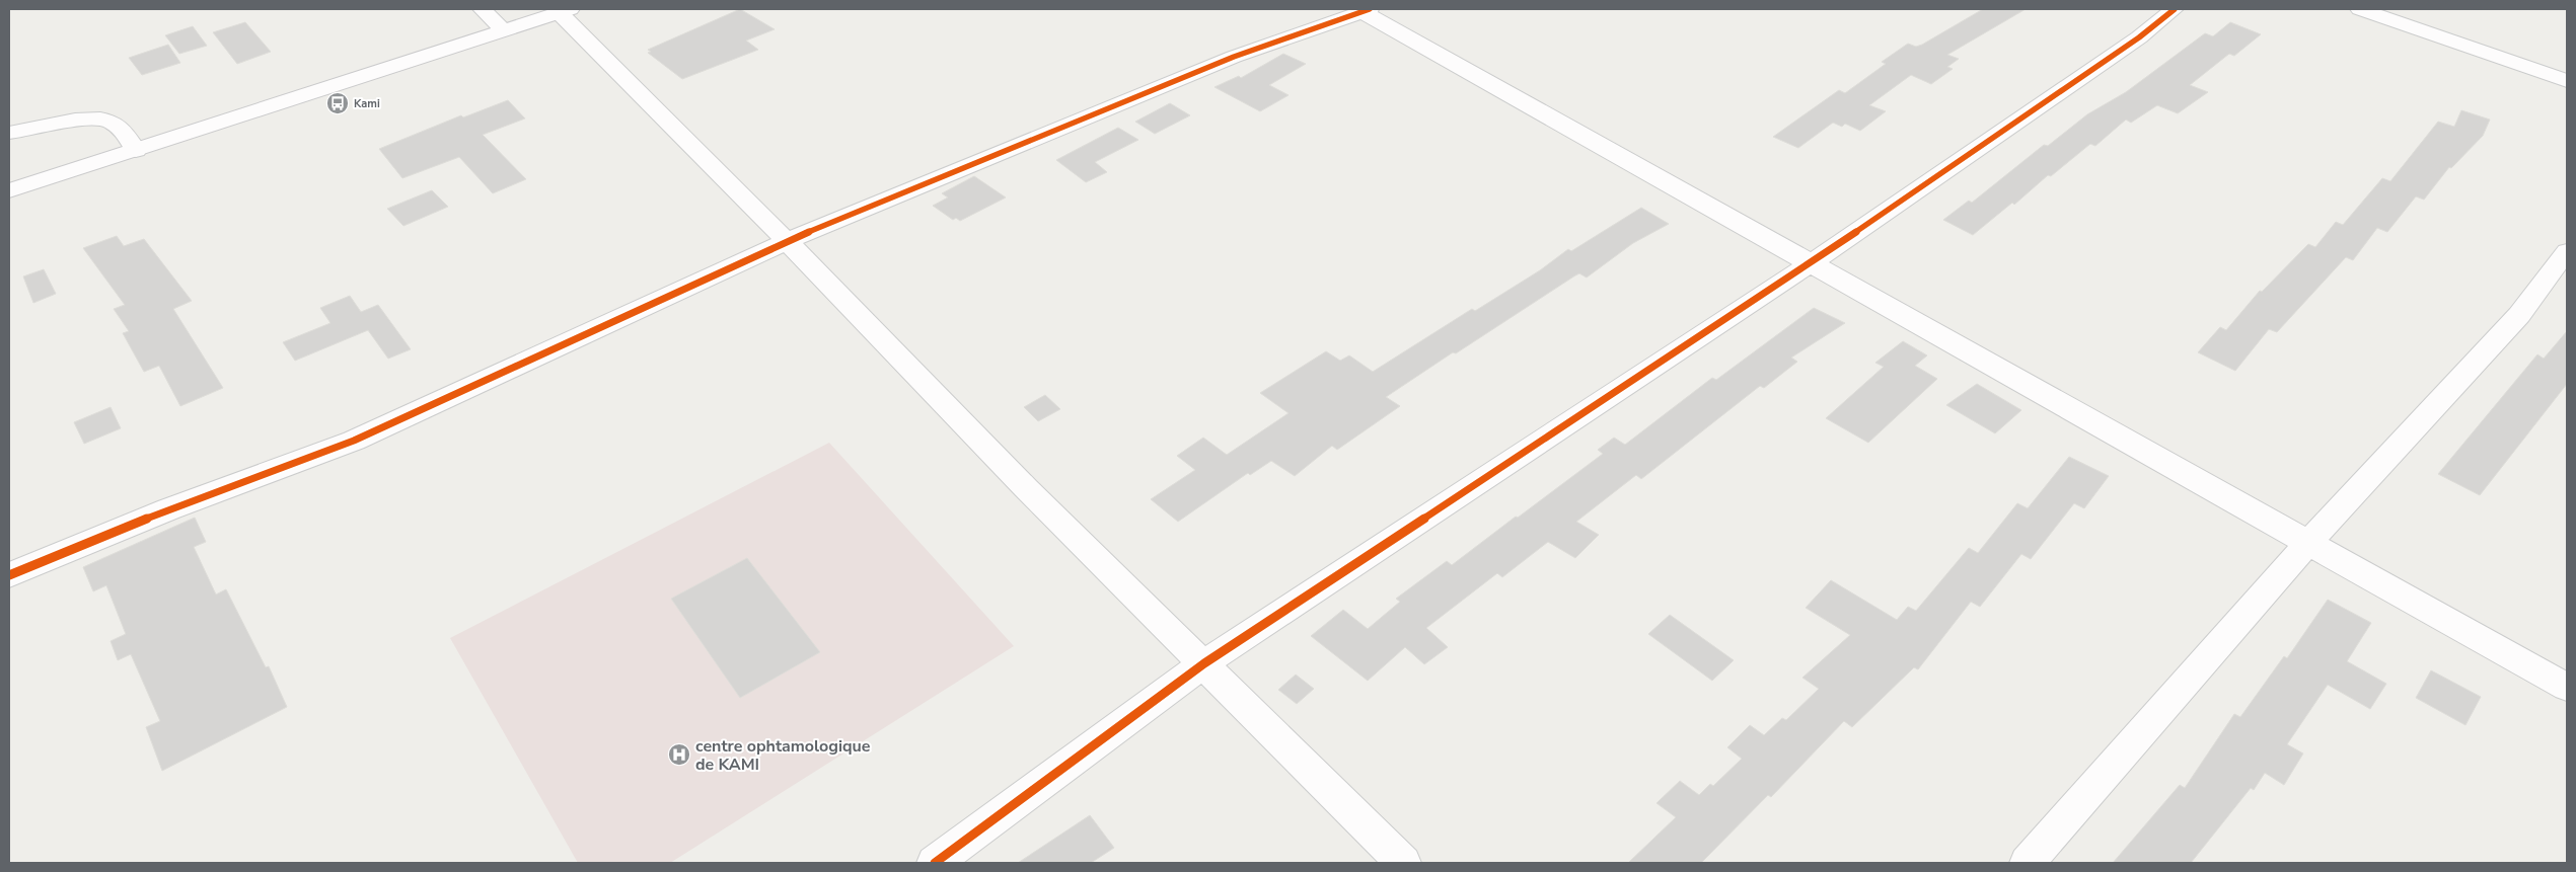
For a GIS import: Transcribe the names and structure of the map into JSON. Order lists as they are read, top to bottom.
{
  "places": {
    "bus stop": ["Kami"],
    "hospital": ["centre ophtamologique de KAMI"]
  }
}
